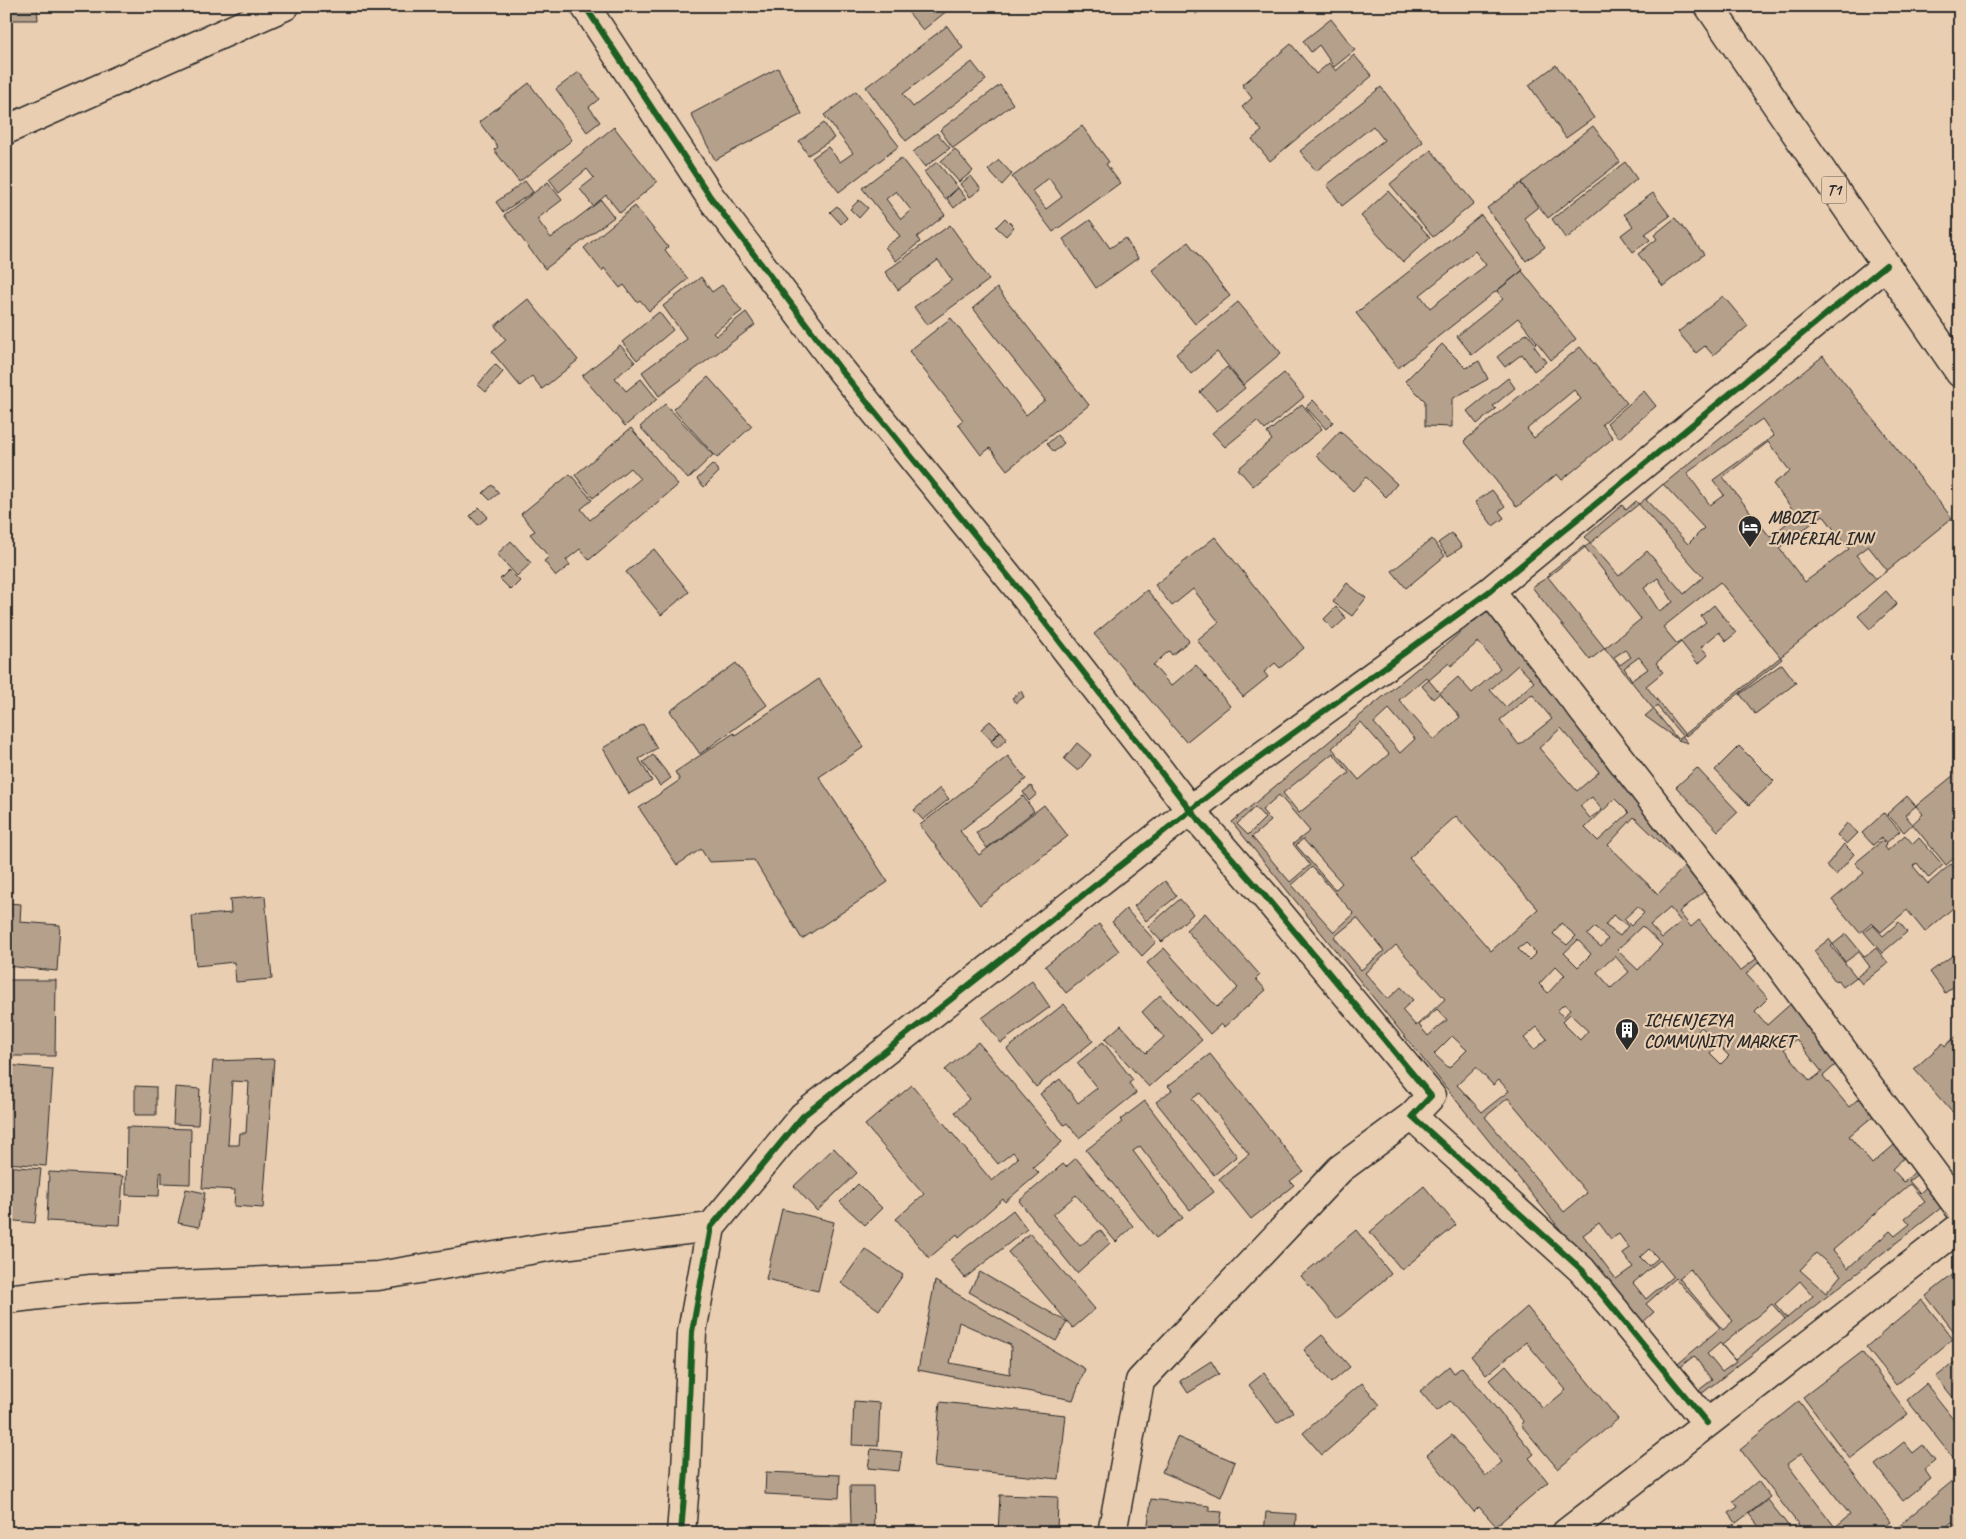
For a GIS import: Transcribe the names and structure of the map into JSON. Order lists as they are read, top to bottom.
{
  "streets": {
    "main road": ["T1"]
  },
  "places": {
    "hotel": ["MBOZI IMPERIAL INN"],
    "building": ["ICHENJEZYA COMMUNITY MARKET"]
  }
}
